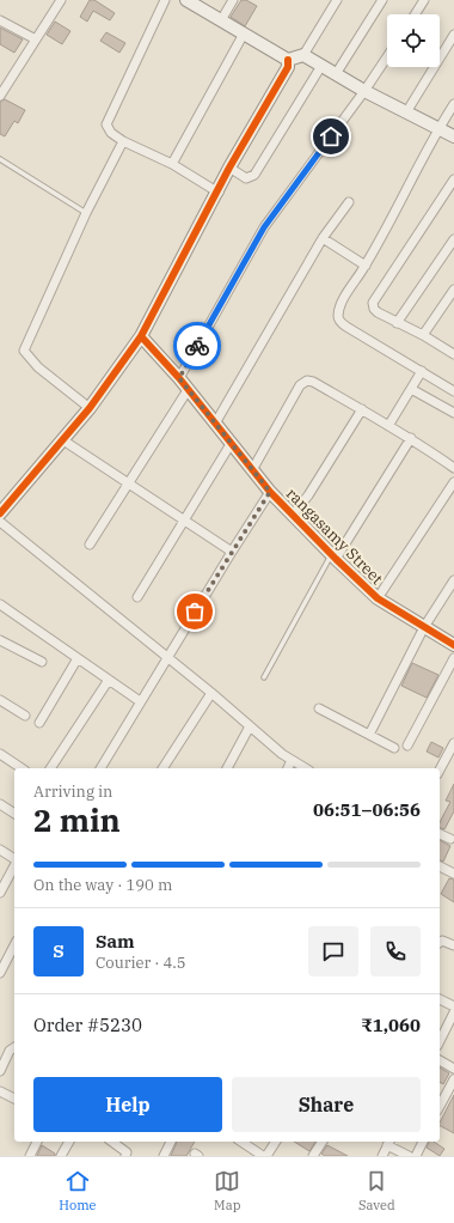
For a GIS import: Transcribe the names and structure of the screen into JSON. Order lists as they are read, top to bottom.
{
  "streets": {
    "street": ["rangasamy Street"]
  },
  "page": {
    "heading": ["2 min", "Arriving in", "06:51–06:56"],
    "panel": [
      "Sam",
      "Courier · 4.5",
      "Order #5230",
      "₹1,060"
    ],
    "bar": "On the way · 190 m",
    "round": "S",
    "buttons": ["Help", "Share"],
    "tabs": ["Home", "Map", "Saved"]
  }
}
